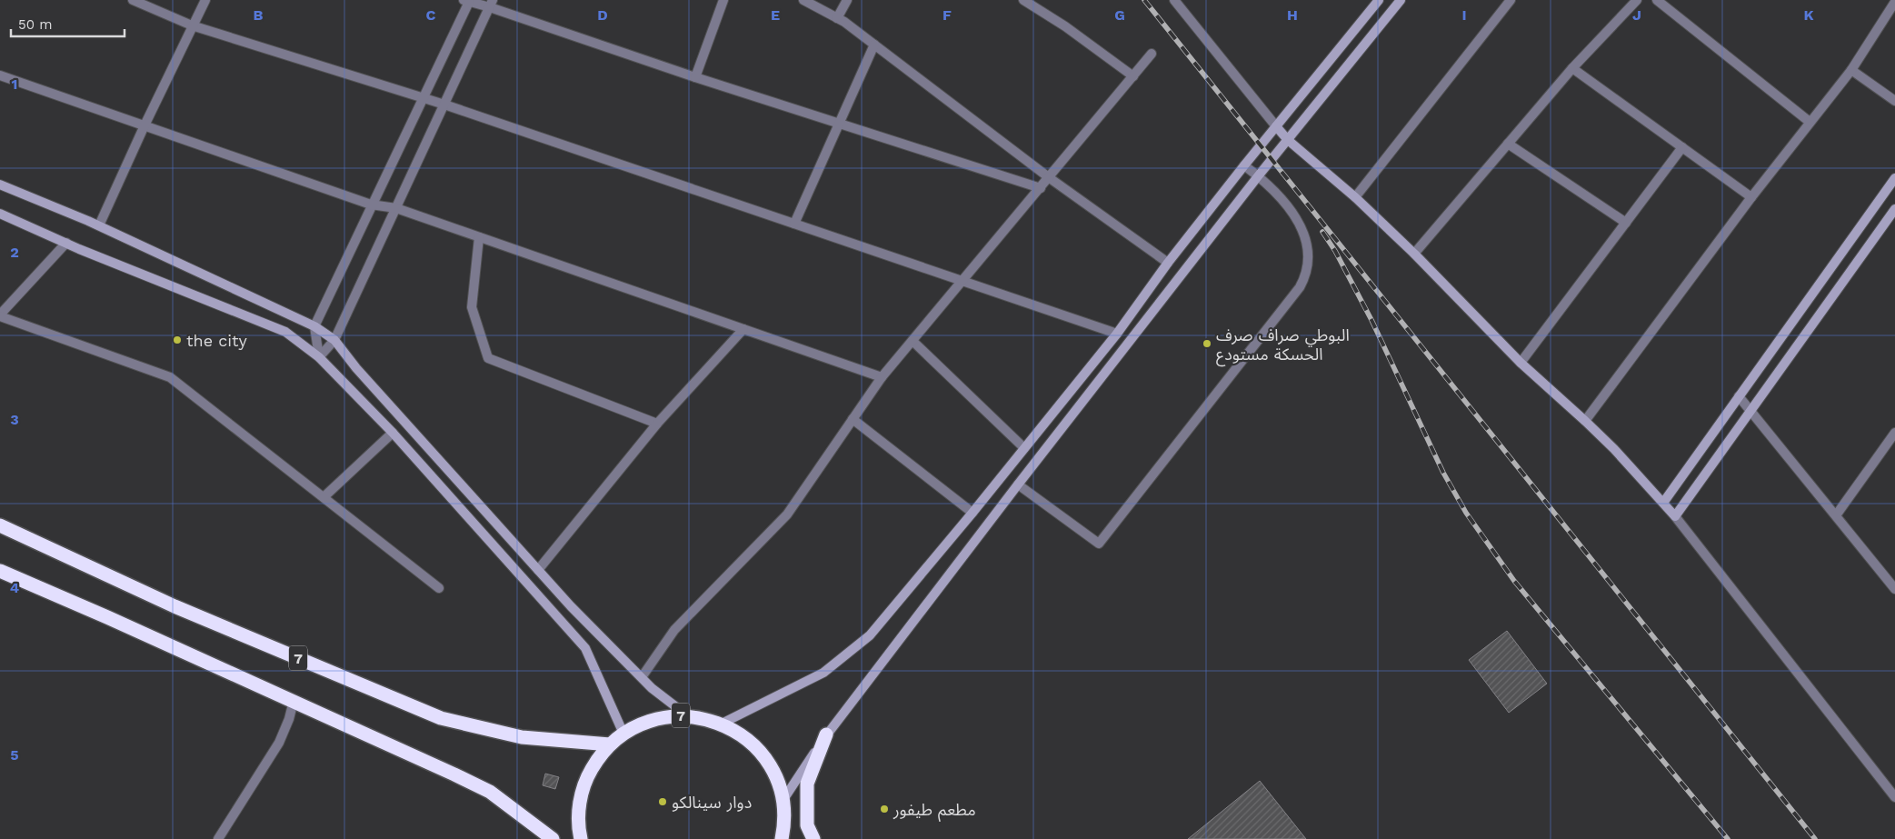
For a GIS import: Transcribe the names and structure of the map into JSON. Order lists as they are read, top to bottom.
{
  "streets": {
    "highway": ["7"]
  },
  "places": [
    "the city",
    "البوطي صراف صرف الحسكة مستودع",
    "دوار سينالكو",
    "مطعم طيفور"
  ],
  "scale_bar": "50 m",
  "grid": {
    "columns": [
      "B",
      "C",
      "D",
      "E",
      "F",
      "G",
      "H",
      "I",
      "J",
      "K"
    ],
    "rows": [
      "1",
      "2",
      "3",
      "4",
      "5"
    ]
  }
}
